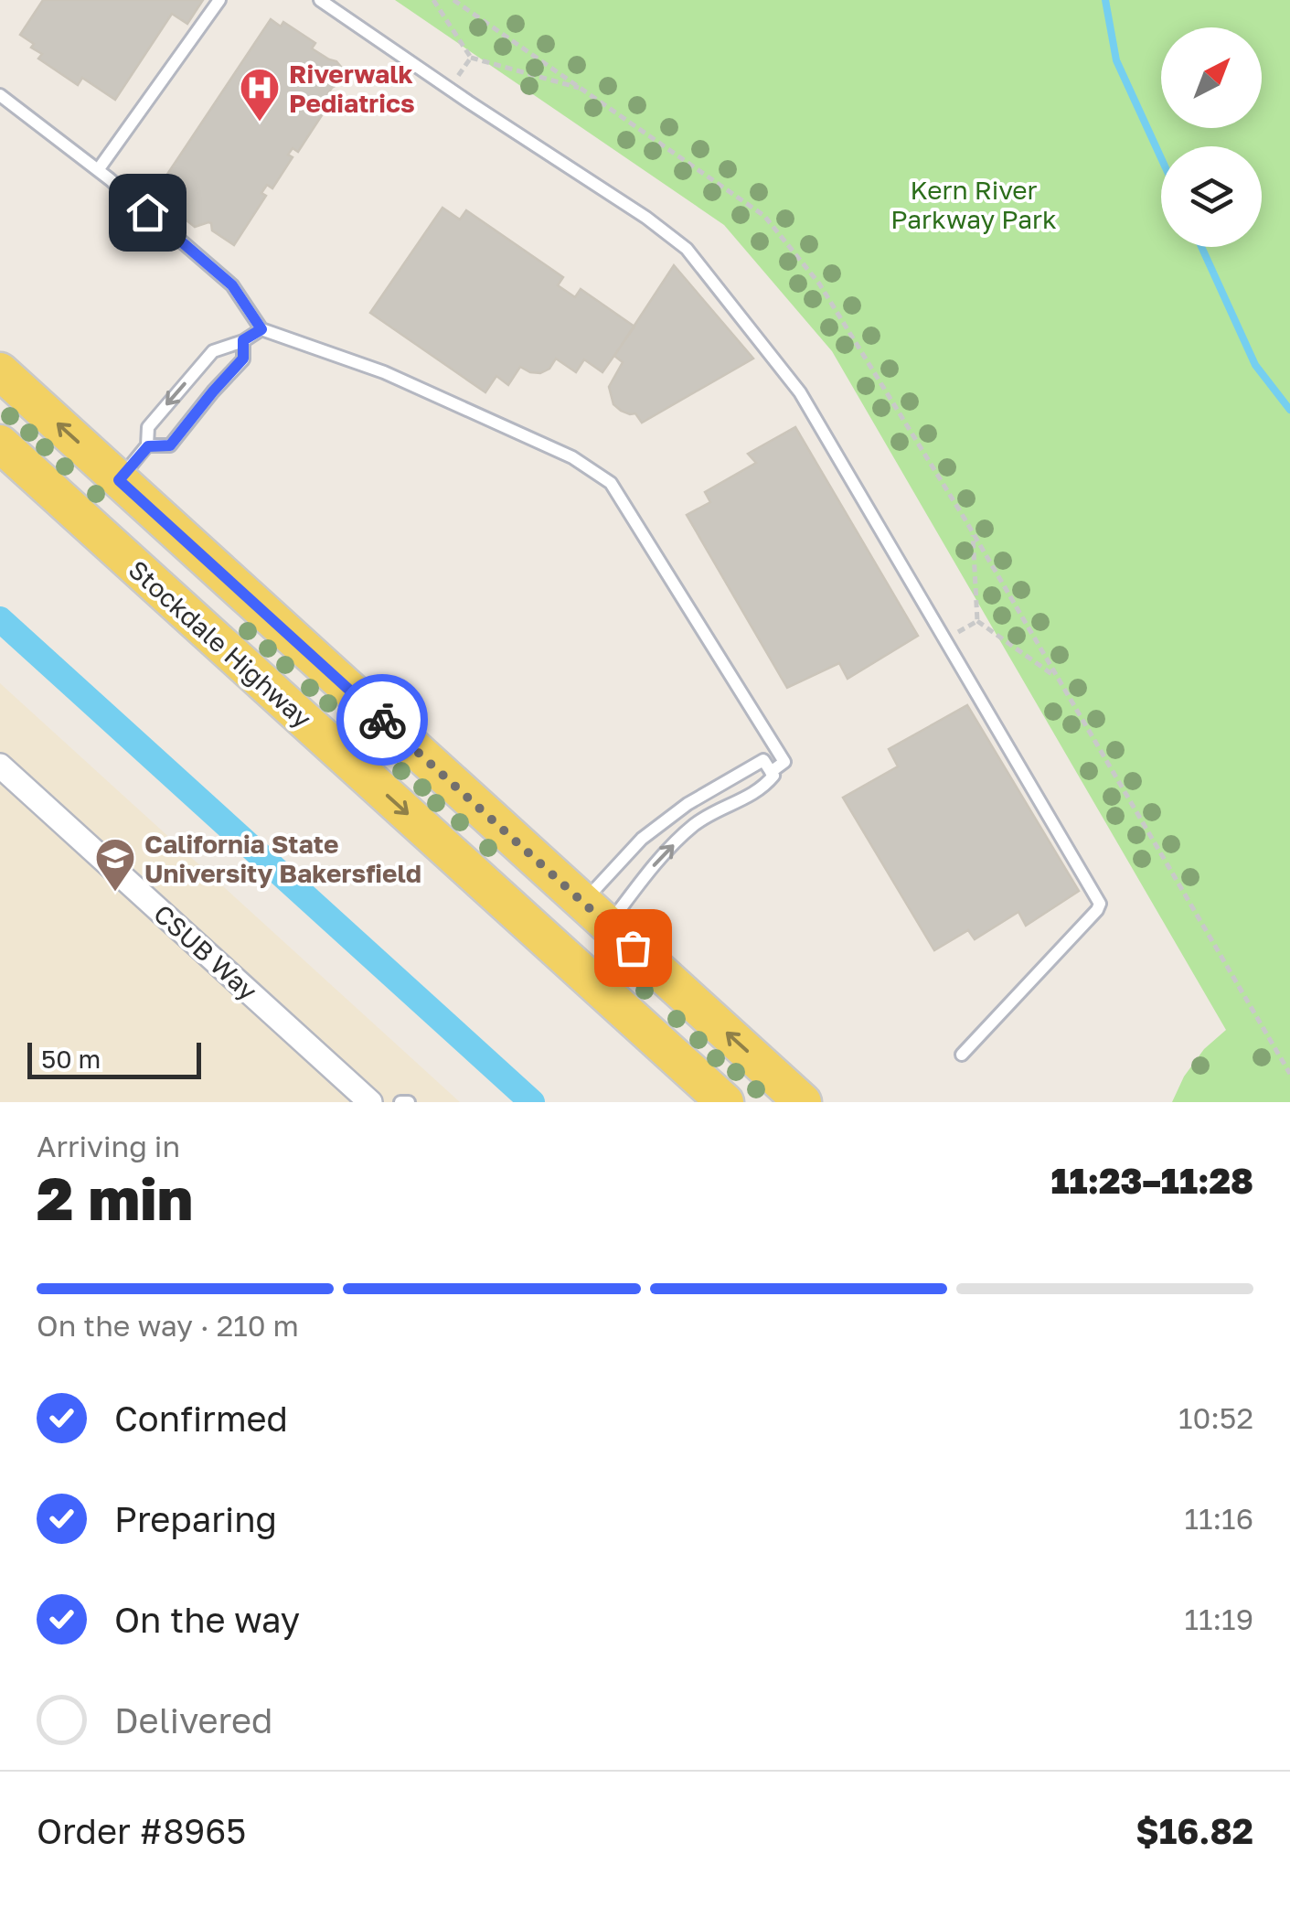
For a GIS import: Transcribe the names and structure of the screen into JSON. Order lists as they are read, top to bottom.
{
  "streets": {
    "main road": ["Stockdale Highway"],
    "street": ["CSUB Way"]
  },
  "parks": ["Kern River Parkway Park"],
  "places": {
    "hospital": ["Riverwalk Pediatrics"],
    "school or university": ["California State University Bakersfield"]
  },
  "scale_bar": "50 m",
  "north": "top right",
  "page": {
    "scale": "50 m",
    "heading": ["2 min", "Arriving in", "11:23–11:28"],
    "panel": ["Order #8965", "$16.82"],
    "bar": "On the way · 210 m",
    "list": [
      ["Confirmed", "10:52"],
      ["Preparing", "11:16"],
      ["On the way", "11:19"],
      "Delivered"
    ]
  }
}
